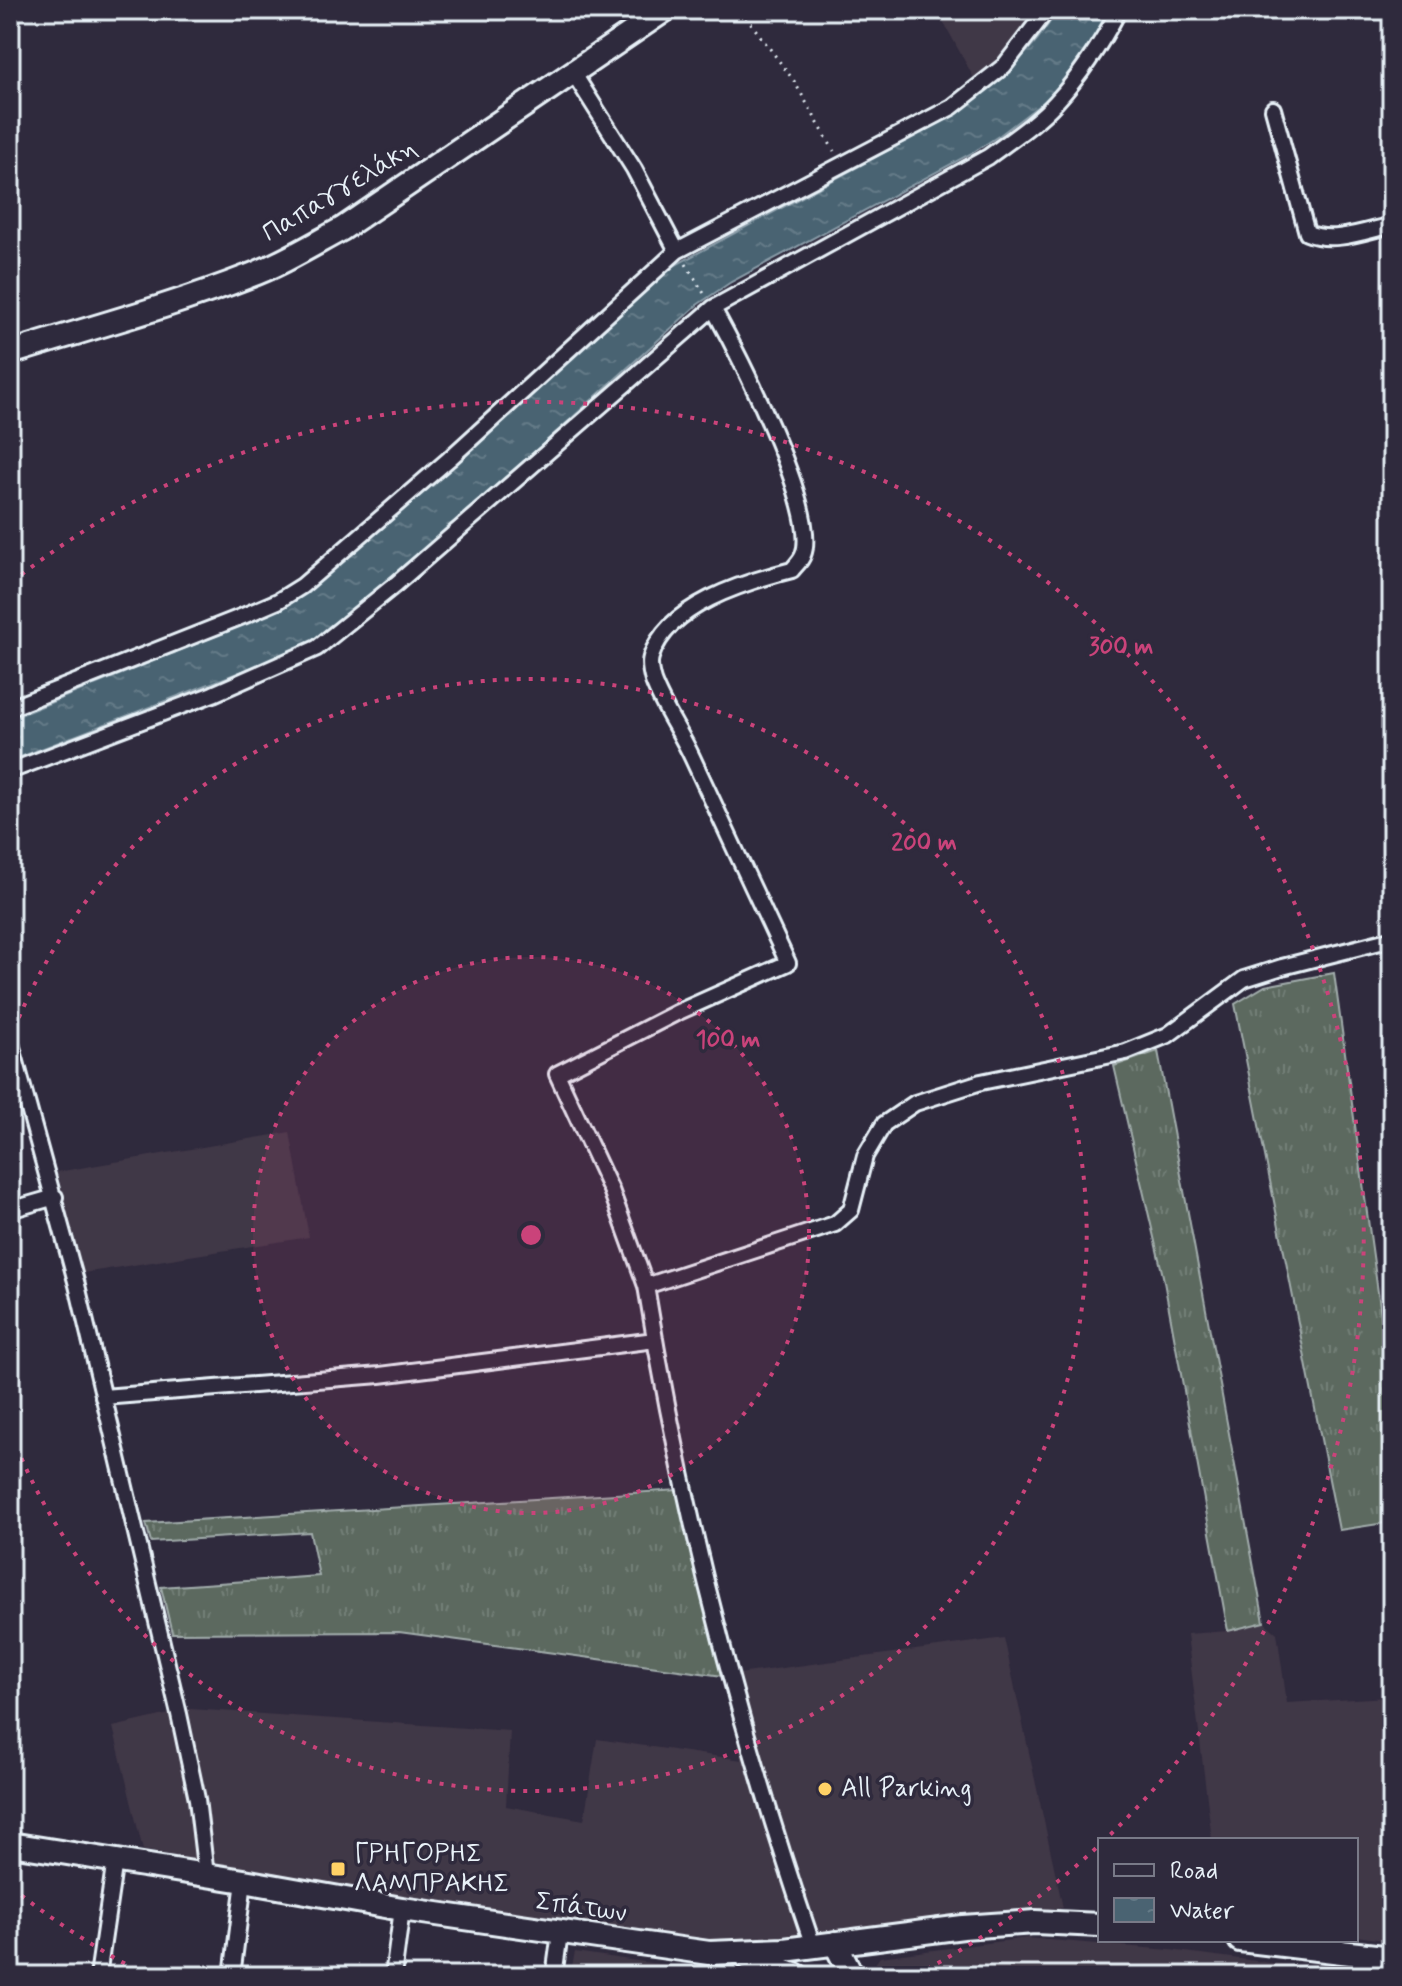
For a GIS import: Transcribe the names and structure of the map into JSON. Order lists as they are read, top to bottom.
{
  "streets": {
    "main road": ["Παπαγγελάκη", "Σπάτων"]
  },
  "places": {
    "other": ["All Parking"],
    "transit": ["ΓΡΗΓΟΡΗΣ ΛΑΜΠΡΑΚΗΣ"]
  },
  "legend": ["Road", "Water"],
  "rings": ["300 m", "200 m", "100 m"]
}
